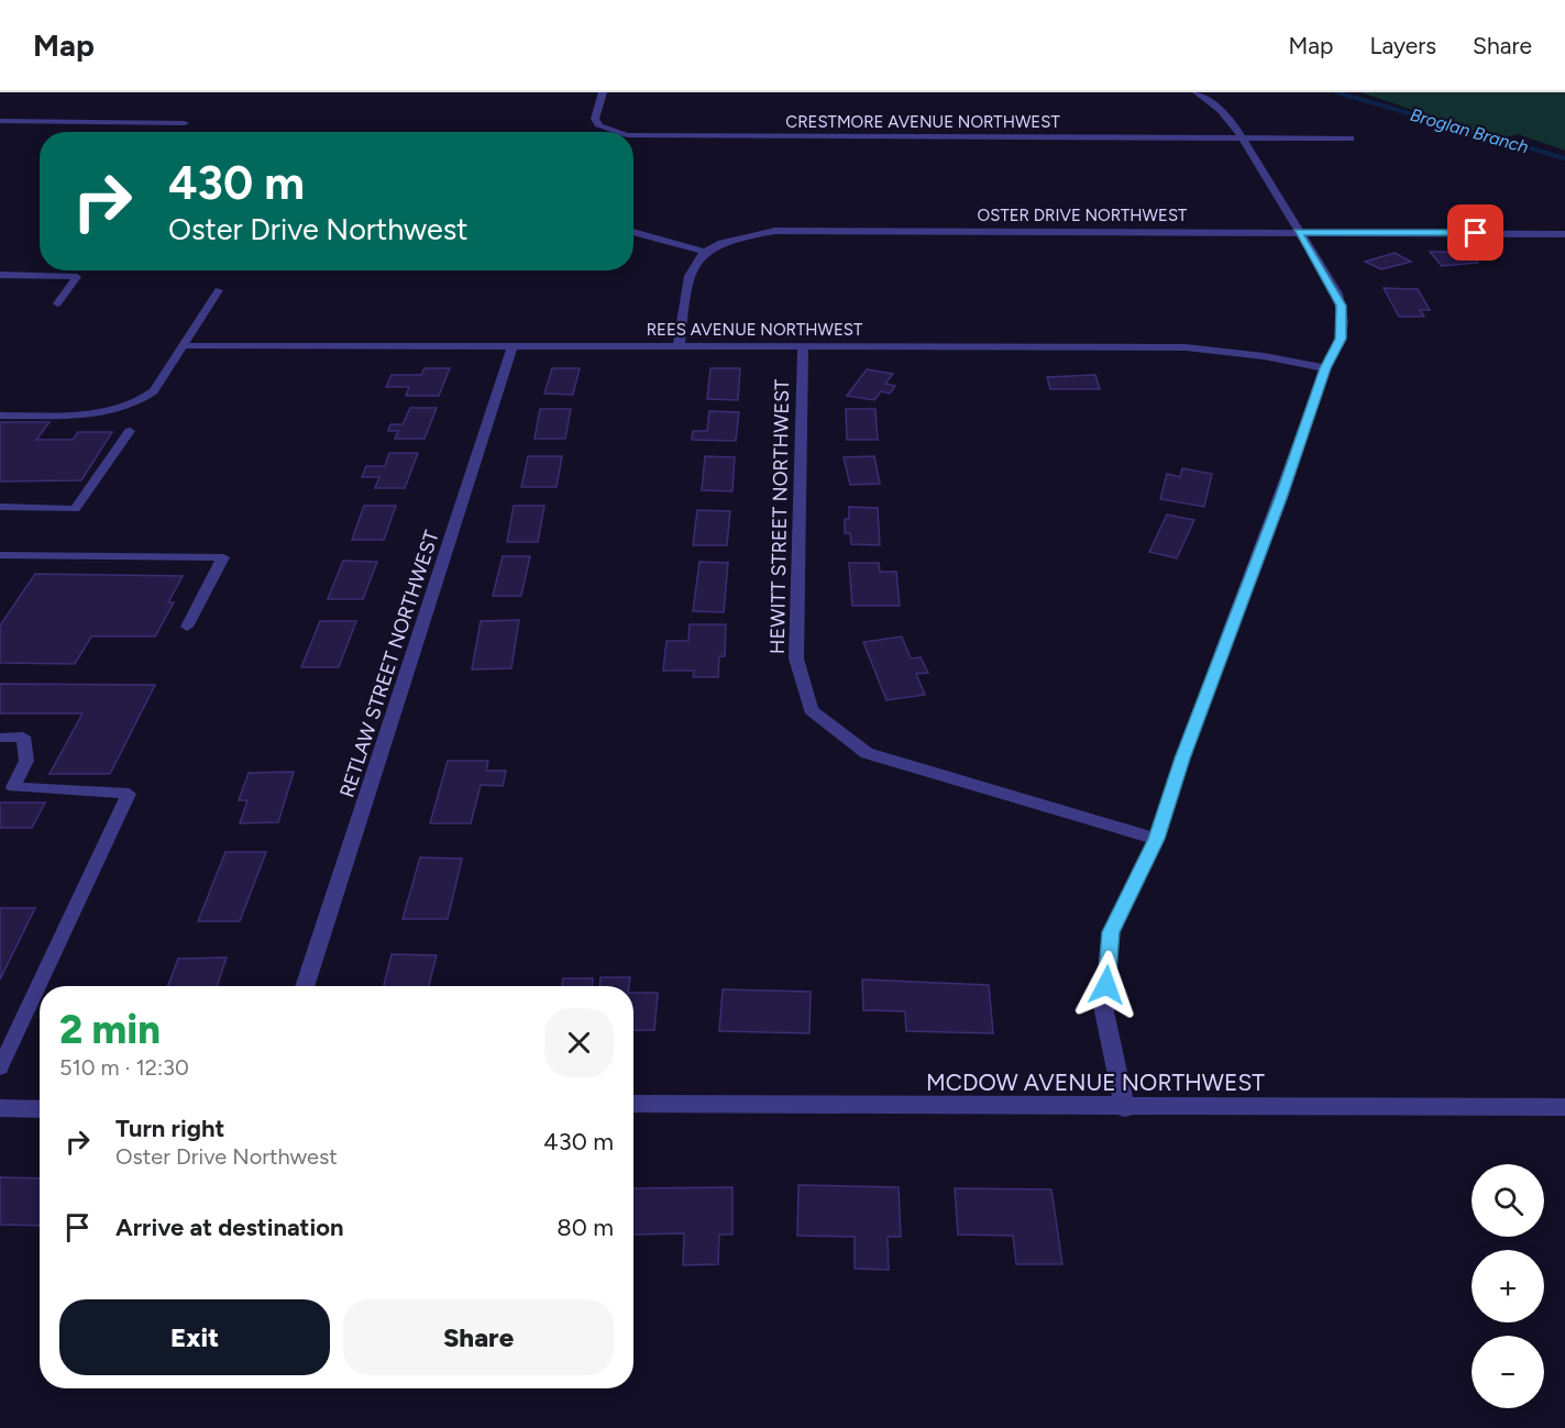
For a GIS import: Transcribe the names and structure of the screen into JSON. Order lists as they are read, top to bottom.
{
  "streets": {
    "street": [
      "CRESTMORE AVENUE NORTHWEST",
      "OSTER DRIVE NORTHWEST",
      "REES AVENUE NORTHWEST",
      "HEWITT STREET NORTHWEST",
      "RETLAW STREET NORTHWEST",
      "MCDOW AVENUE NORTHWEST"
    ]
  },
  "crossings": [
    ["REES AVENUE NORTHWEST", "HEWITT STREET NORTHWEST"],
    ["REES AVENUE NORTHWEST", "RETLAW STREET NORTHWEST"]
  ],
  "water": ["Broglan Branch"],
  "page": {
    "header": "Map",
    "nav": ["Map", "Layers", "Share"],
    "turn": ["430 m", "Oster Drive Northwest"],
    "heading": ["2 min", "510 m · 12:30"],
    "list": [
      {
        "name": "Turn right",
        "note": "Oster Drive Northwest",
        "value": "430 m"
      },
      {
        "name": "Arrive at destination",
        "value": "80 m"
      }
    ],
    "map_buttons": ["+", "−"],
    "buttons": ["Exit", "Share"]
  }
}
